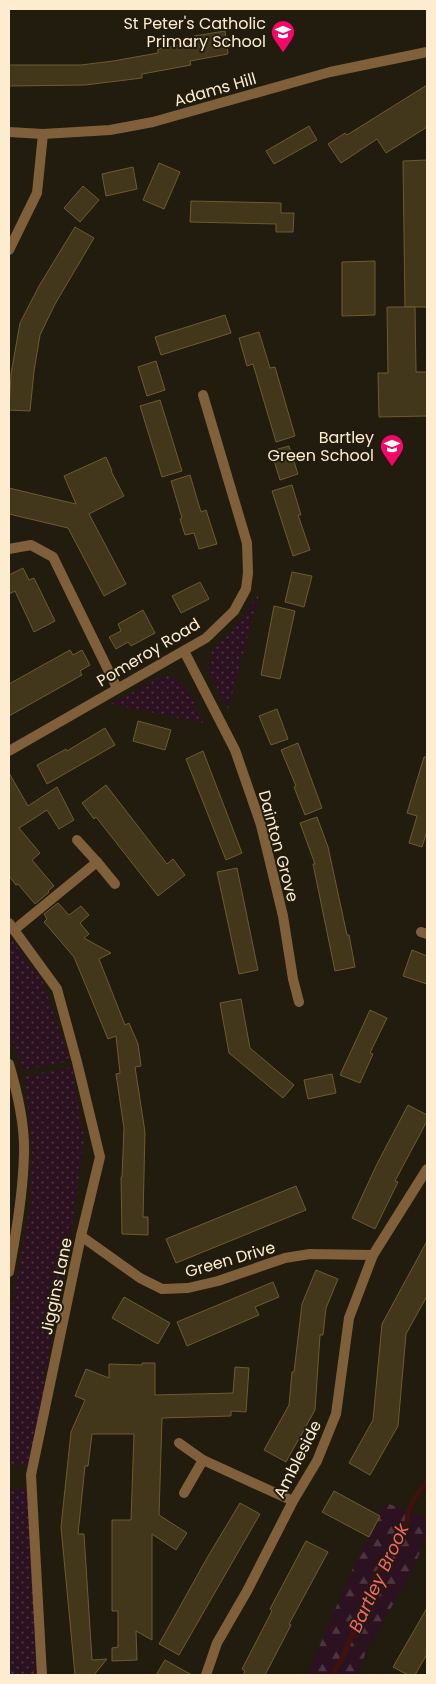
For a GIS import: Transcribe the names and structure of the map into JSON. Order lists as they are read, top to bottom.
{
  "streets": {
    "street": [
      "Adams Hill",
      "Pomeroy Road",
      "Dainton Grove",
      "Green Drive",
      "Jiggins Lane",
      "Ambleside"
    ]
  },
  "crossings": [
    ["Pomeroy Road", "Dainton Grove"],
    ["Green Drive", "Jiggins Lane"],
    ["Green Drive", "Ambleside"]
  ],
  "water": ["Bartley Brook"],
  "places": {
    "school or university": ["St Peter's Catholic Primary School", "Bartley Green School"]
  }
}
